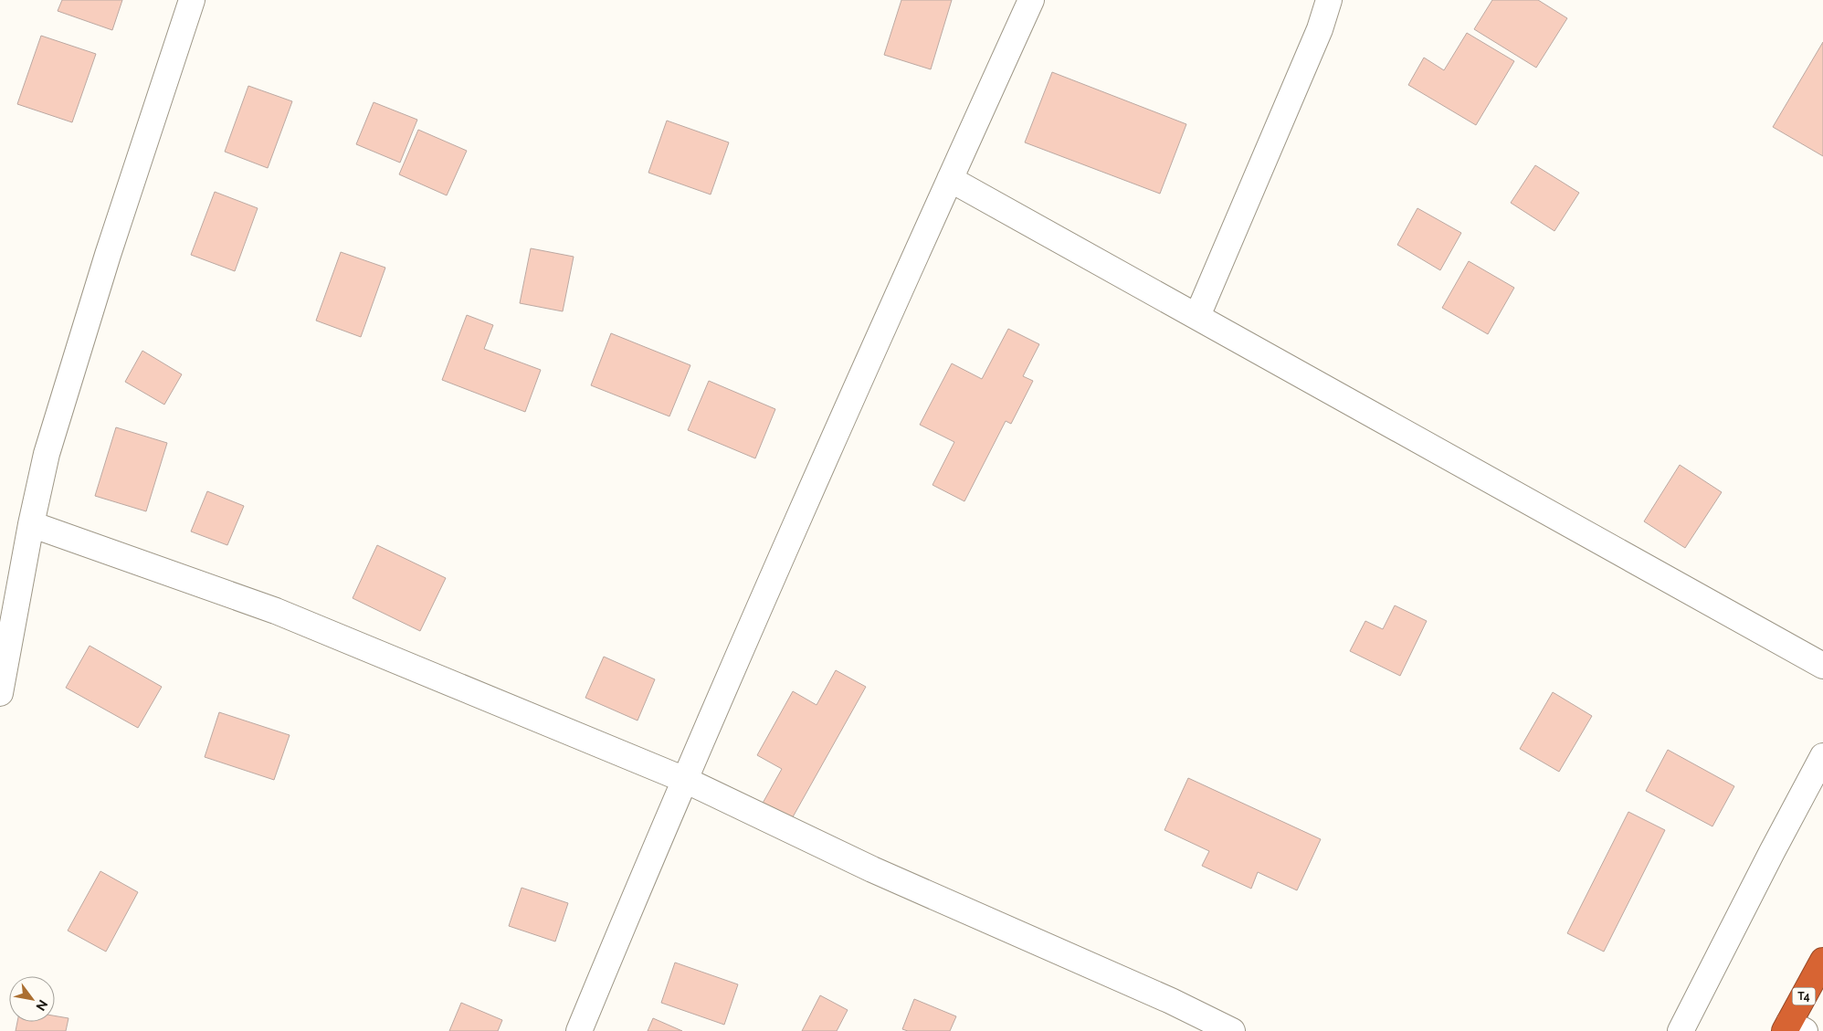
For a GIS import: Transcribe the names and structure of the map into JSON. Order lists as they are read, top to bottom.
{
  "streets": {
    "highway": ["T4"]
  },
  "north": "bottom right"
}
